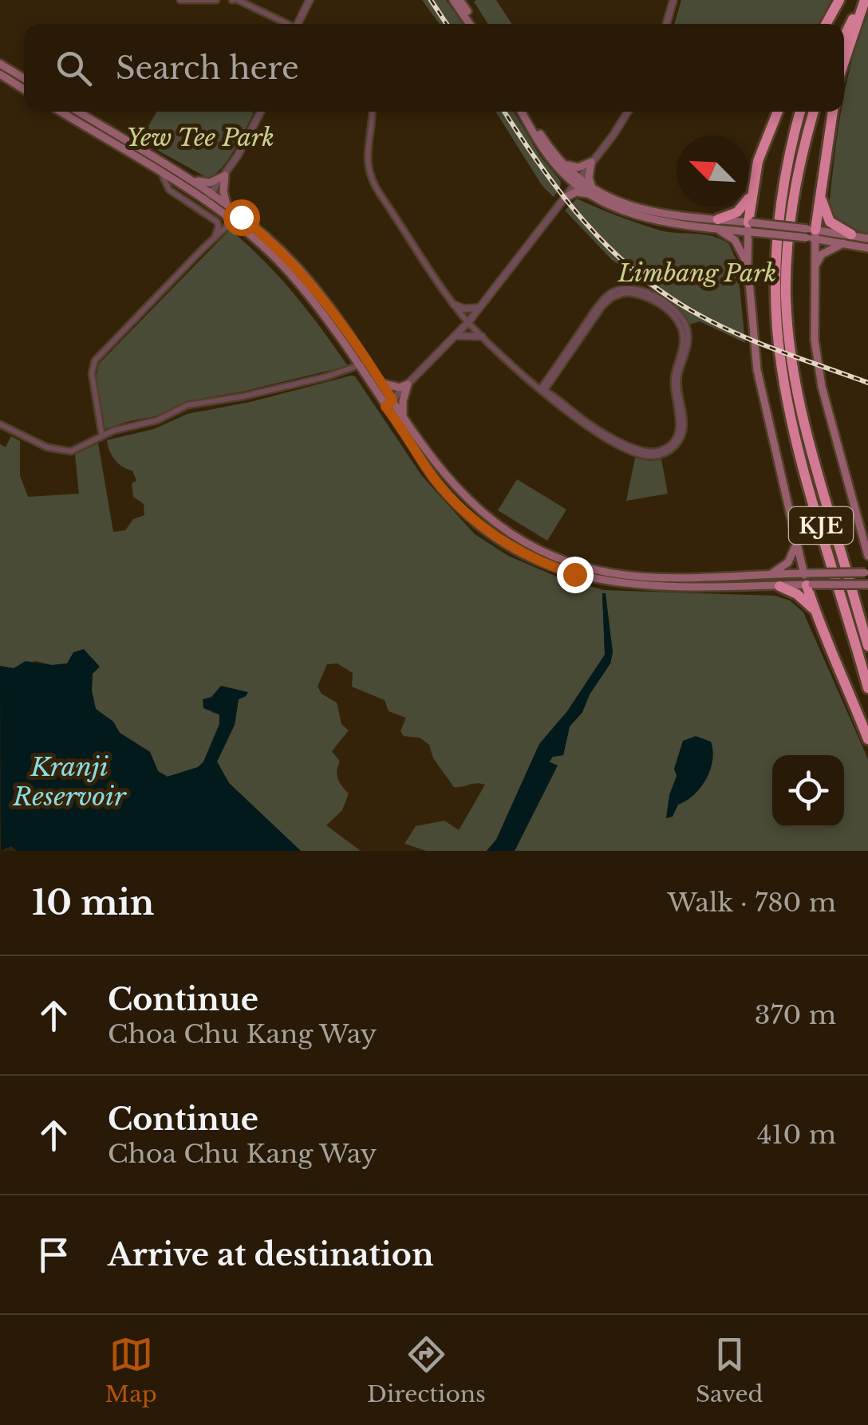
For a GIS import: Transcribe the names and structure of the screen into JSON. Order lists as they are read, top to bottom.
{
  "streets": {
    "highway": ["KJE"]
  },
  "water": ["Kranji Reservoir"],
  "parks": ["Yew Tee Park", "Limbang Park"],
  "north": "top left",
  "page": {
    "search": "Search here",
    "heading": ["10 min", "Walk · 780 m"],
    "list": [
      ["Continue", "Choa Chu Kang Way", "370 m"],
      ["Continue", "Choa Chu Kang Way", "410 m"],
      "Arrive at destination"
    ],
    "nav": ["Map", "Directions", "Saved"]
  }
}
